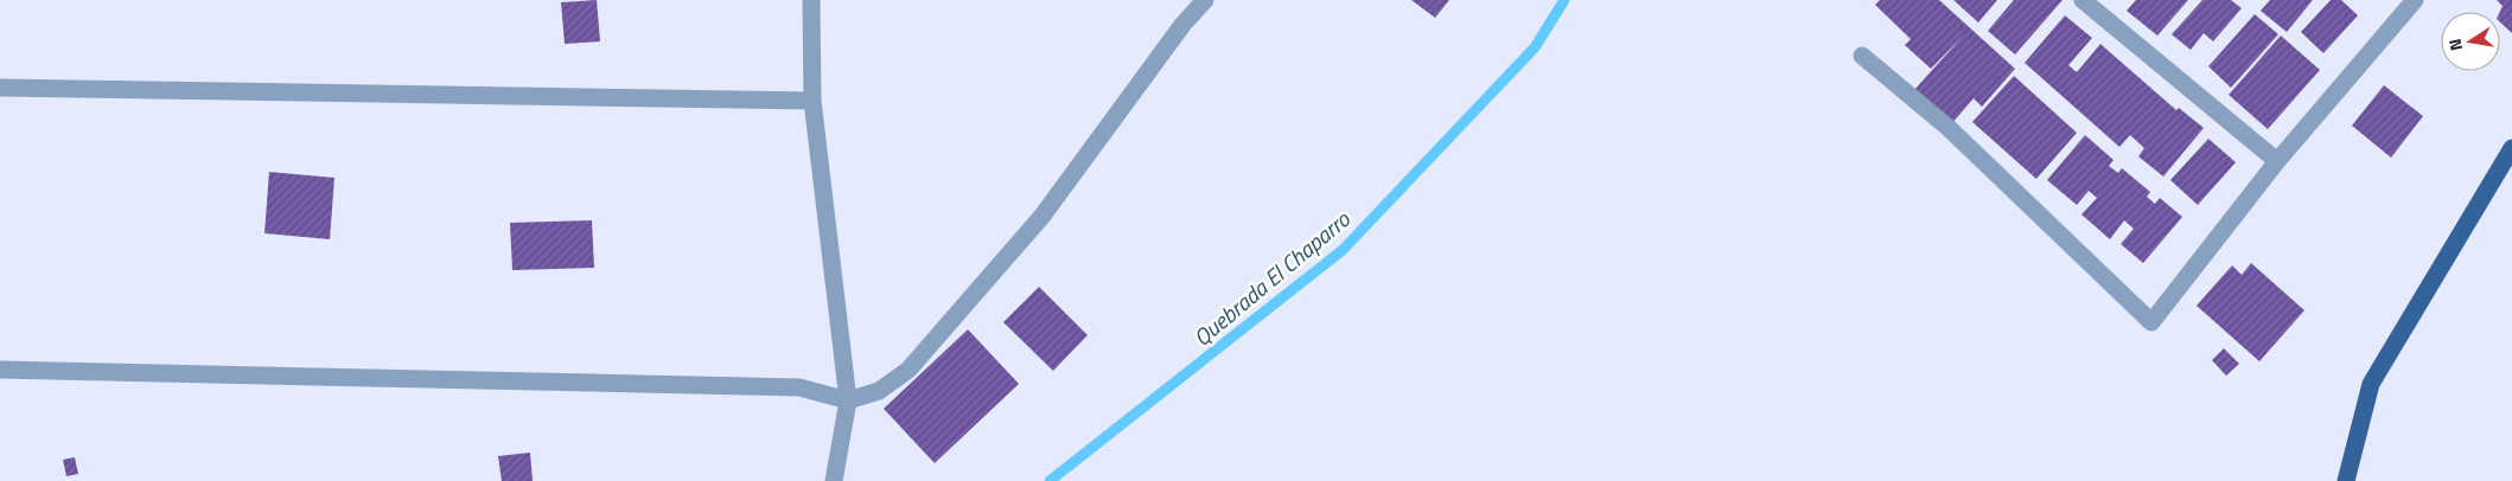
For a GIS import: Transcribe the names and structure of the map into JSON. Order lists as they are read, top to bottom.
{
  "water": ["Quebrada El Chaparro"],
  "north": "left"
}
